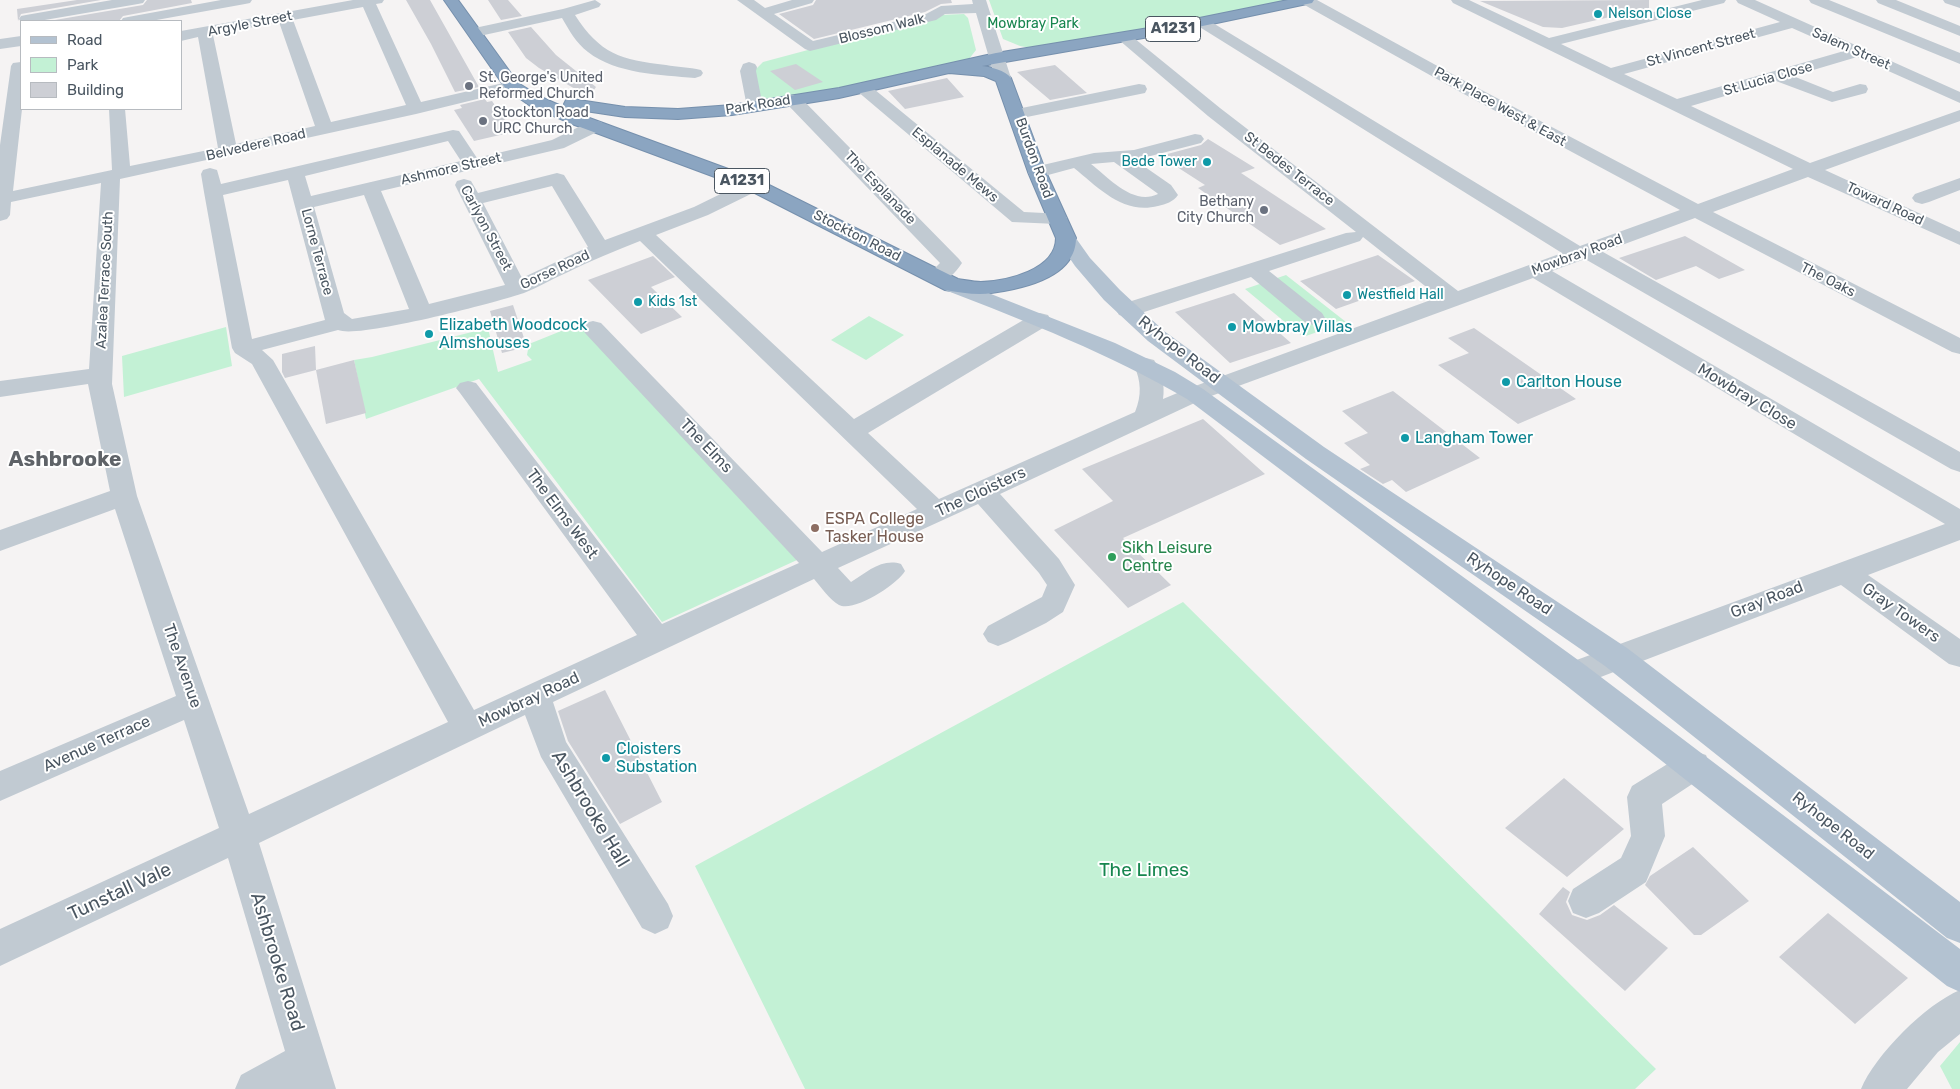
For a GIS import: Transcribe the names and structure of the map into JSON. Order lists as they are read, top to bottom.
{
  "streets": {
    "highway": [
      "A1231",
      "Park Road",
      "Burdon Road",
      "Stockton Road"
    ],
    "main road": ["Ryhope Road"],
    "street": [
      "Argyle Street",
      "Blossom Walk",
      "St Vincent Street",
      "Salem Street",
      "St Lucia Close",
      "Park Place West & East",
      "Belvedere Road",
      "Esplanade Mews",
      "Ashmore Street",
      "St Bedes Terrace",
      "The Esplanade",
      "Toward Road",
      "Carlyon Street",
      "Lorne Terrace",
      "Mowbray Road",
      "Gorse Road",
      "Azalea Terrace South",
      "The Oaks",
      "Mowbray Close",
      "The Elms",
      "The Cloisters",
      "The Elms West",
      "Gray Road",
      "Gray Towers",
      "The Avenue",
      "Avenue Terrace",
      "Ashbrooke Hall",
      "Tunstall Vale",
      "Ashbrooke Road"
    ]
  },
  "crossings": [
    ["Blossom Walk", "Burdon Road"],
    ["A1231", "Park Road"],
    ["A1231", "Burdon Road"],
    ["A1231", "The Esplanade"],
    ["A1231", "Stockton Road"],
    ["A1231", "Ryhope Road"],
    ["St Vincent Street", "Salem Street"],
    ["St Vincent Street", "Toward Road"],
    ["Salem Street", "St Lucia Close"],
    ["St Lucia Close", "Toward Road"],
    ["Park Road", "Park Place West & East"],
    ["Park Road", "Belvedere Road"],
    ["Park Road", "Burdon Road"],
    ["Park Road", "Esplanade Mews"],
    ["Park Road", "St Bedes Terrace"],
    ["Park Road", "The Esplanade"],
    ["Park Road", "Stockton Road"],
    ["Park Place West & East", "Mowbray Road"],
    ["Park Place West & East", "The Oaks"],
    ["Belvedere Road", "Stockton Road"],
    ["Belvedere Road", "Azalea Terrace South"],
    ["Burdon Road", "Esplanade Mews"],
    ["Burdon Road", "Ryhope Road"],
    ["Ashmore Street", "Carlyon Street"],
    ["Ashmore Street", "Stockton Road"],
    ["Ashmore Street", "Lorne Terrace"],
    ["St Bedes Terrace", "Mowbray Road"],
    ["The Esplanade", "Stockton Road"],
    ["Toward Road", "Mowbray Road"],
    ["Carlyon Street", "Lorne Terrace"],
    ["Carlyon Street", "Gorse Road"],
    ["Stockton Road", "Gorse Road"],
    ["Stockton Road", "Ryhope Road"],
    ["Lorne Terrace", "Gorse Road"],
    ["Mowbray Road", "The Oaks"],
    ["Mowbray Road", "Ryhope Road"],
    ["Mowbray Road", "Mowbray Close"],
    ["Mowbray Road", "The Elms"],
    ["Mowbray Road", "The Cloisters"],
    ["Mowbray Road", "The Elms West"],
    ["Mowbray Road", "The Avenue"],
    ["Mowbray Road", "Ashbrooke Hall"],
    ["Mowbray Road", "Tunstall Vale"],
    ["Mowbray Road", "Ashbrooke Road"],
    ["Azalea Terrace South", "The Avenue"],
    ["Ryhope Road", "The Cloisters"],
    ["Ryhope Road", "Gray Road"],
    ["The Elms", "The Cloisters"],
    ["Gray Road", "Gray Towers"],
    ["The Avenue", "Avenue Terrace"],
    ["The Avenue", "Tunstall Vale"],
    ["The Avenue", "Ashbrooke Road"],
    ["Tunstall Vale", "Ashbrooke Road"]
  ],
  "districts": ["Ashbrooke"],
  "parks": ["Mowbray Park", "The Limes"],
  "places": [
    "Nelson Close",
    "St. George's United Reformed Church",
    "Stockton Road URC Church",
    "Bede Tower",
    "Bethany City Church",
    "Westfield Hall",
    "Kids 1st",
    "Mowbray Villas",
    "Elizabeth Woodcock Almshouses",
    "Carlton House",
    "Langham Tower",
    "ESPA College Tasker House",
    "Sikh Leisure Centre",
    "Cloisters Substation"
  ],
  "legend": ["Road", "Park", "Building"]
}
